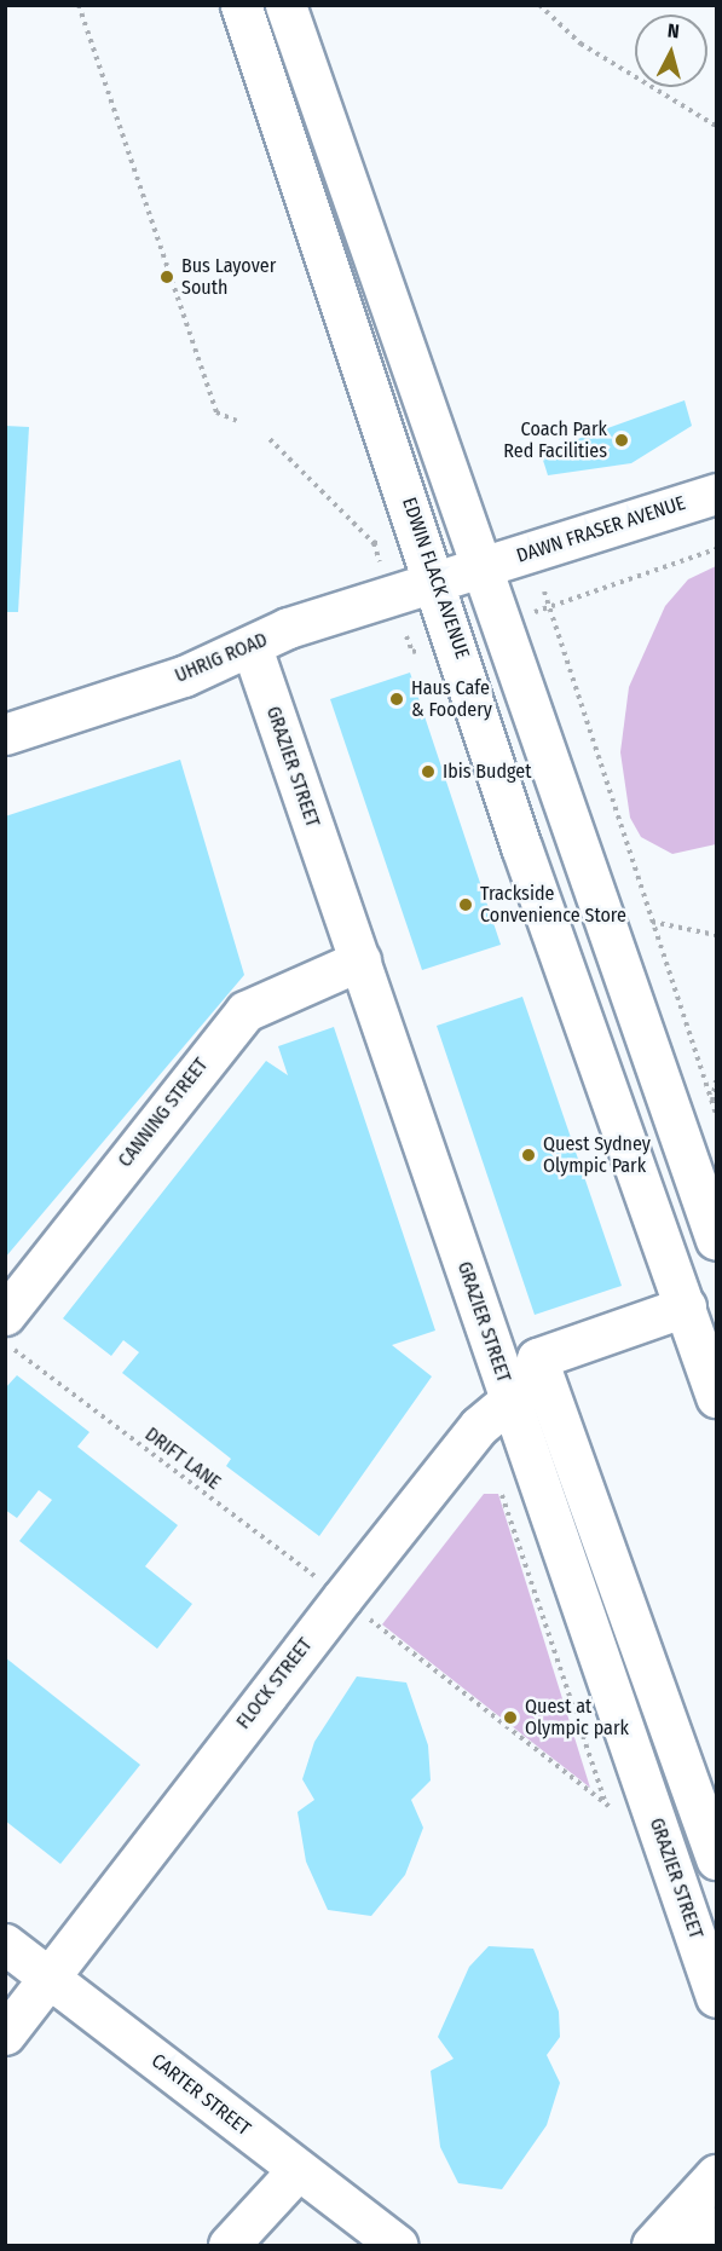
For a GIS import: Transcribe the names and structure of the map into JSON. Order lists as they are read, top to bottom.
{
  "streets": {
    "street": [
      "DAWN FRASER AVENUE",
      "EDWIN FLACK AVENUE",
      "UHRIG ROAD",
      "GRAZIER STREET",
      "CANNING STREET",
      "FLOCK STREET",
      "CARTER STREET"
    ],
    "path": ["DRIFT LANE"]
  },
  "crossings": [
    ["DAWN FRASER AVENUE", "EDWIN FLACK AVENUE"],
    ["DAWN FRASER AVENUE", "UHRIG ROAD"],
    ["EDWIN FLACK AVENUE", "UHRIG ROAD"],
    ["UHRIG ROAD", "GRAZIER STREET"],
    ["GRAZIER STREET", "CANNING STREET"],
    ["GRAZIER STREET", "FLOCK STREET"],
    ["DRIFT LANE", "FLOCK STREET"],
    ["FLOCK STREET", "CARTER STREET"]
  ],
  "places": [
    "Bus Layover South",
    "Coach Park Red Facilities",
    "Haus Cafe & Foodery",
    "Ibis Budget",
    "Trackside Convenience Store",
    "Quest Sydney Olympic Park",
    "Quest at Olympic park"
  ],
  "north": "top"
}
